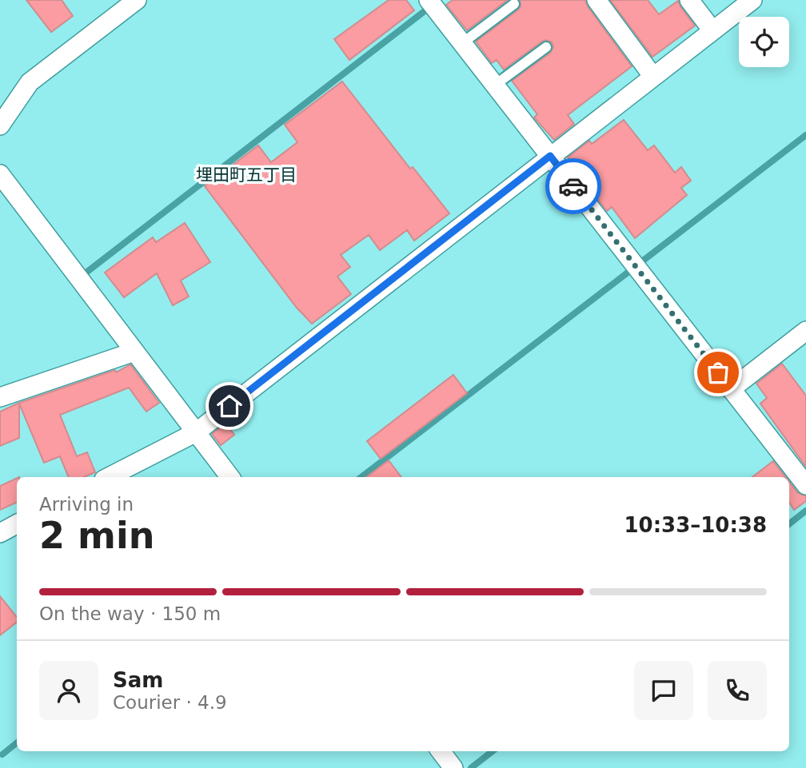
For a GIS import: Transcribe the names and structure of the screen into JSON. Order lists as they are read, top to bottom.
{
  "districts": ["埋田町五丁目"],
  "page": {
    "heading": ["2 min", "Arriving in", "10:33–10:38"],
    "panel": ["Sam", "Courier · 4.9"],
    "bar": "On the way · 150 m"
  }
}
